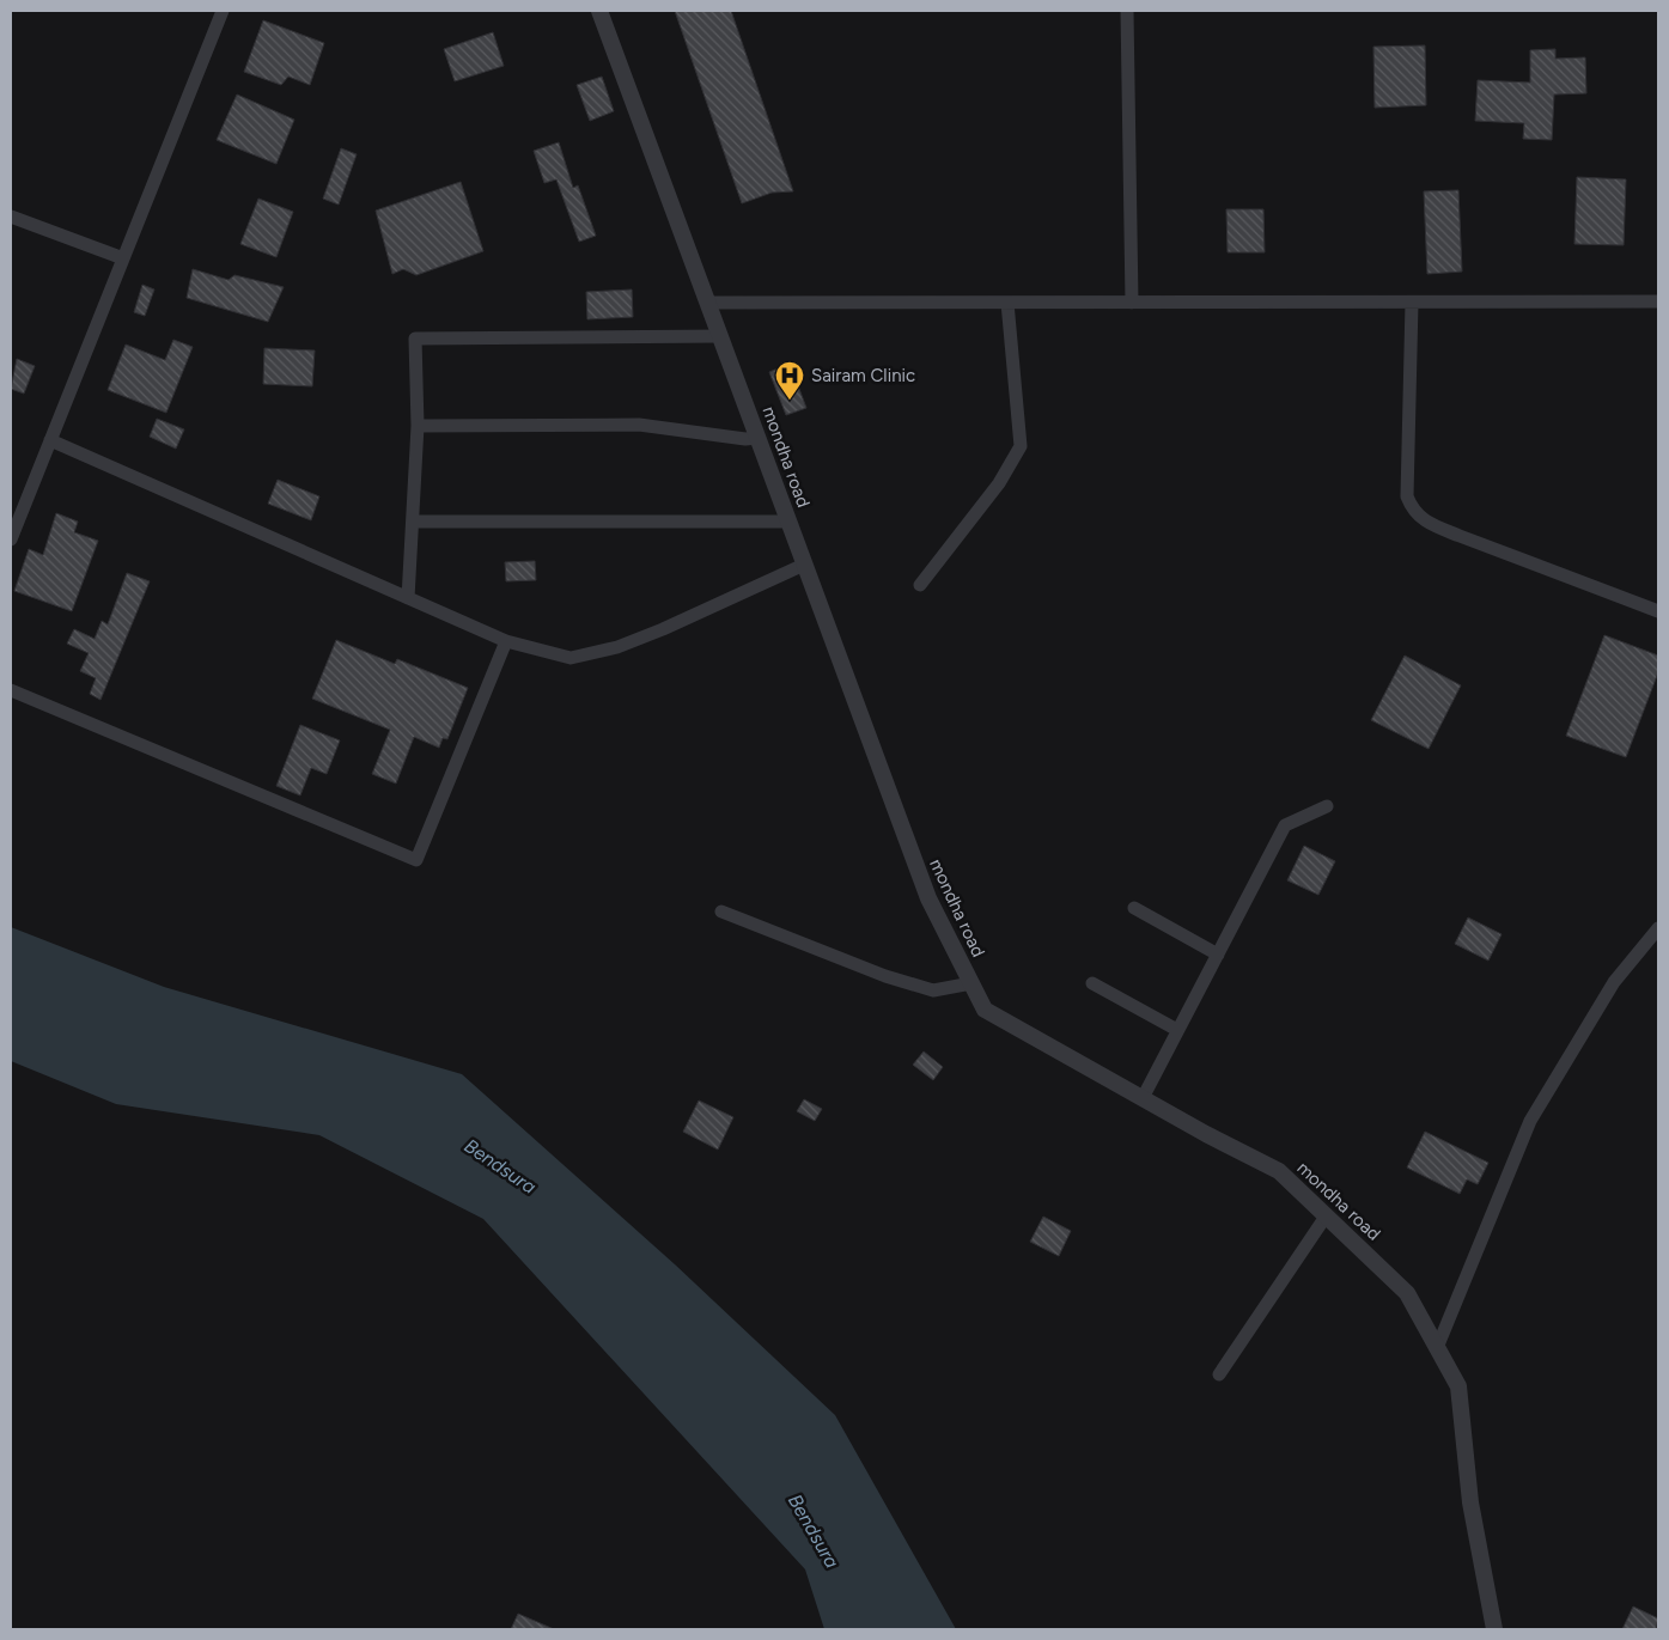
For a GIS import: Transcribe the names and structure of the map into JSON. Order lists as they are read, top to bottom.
{
  "streets": {
    "street": ["mondha road"]
  },
  "water": ["Bendsura"],
  "places": {
    "hospital": ["Sairam Clinic"]
  }
}
